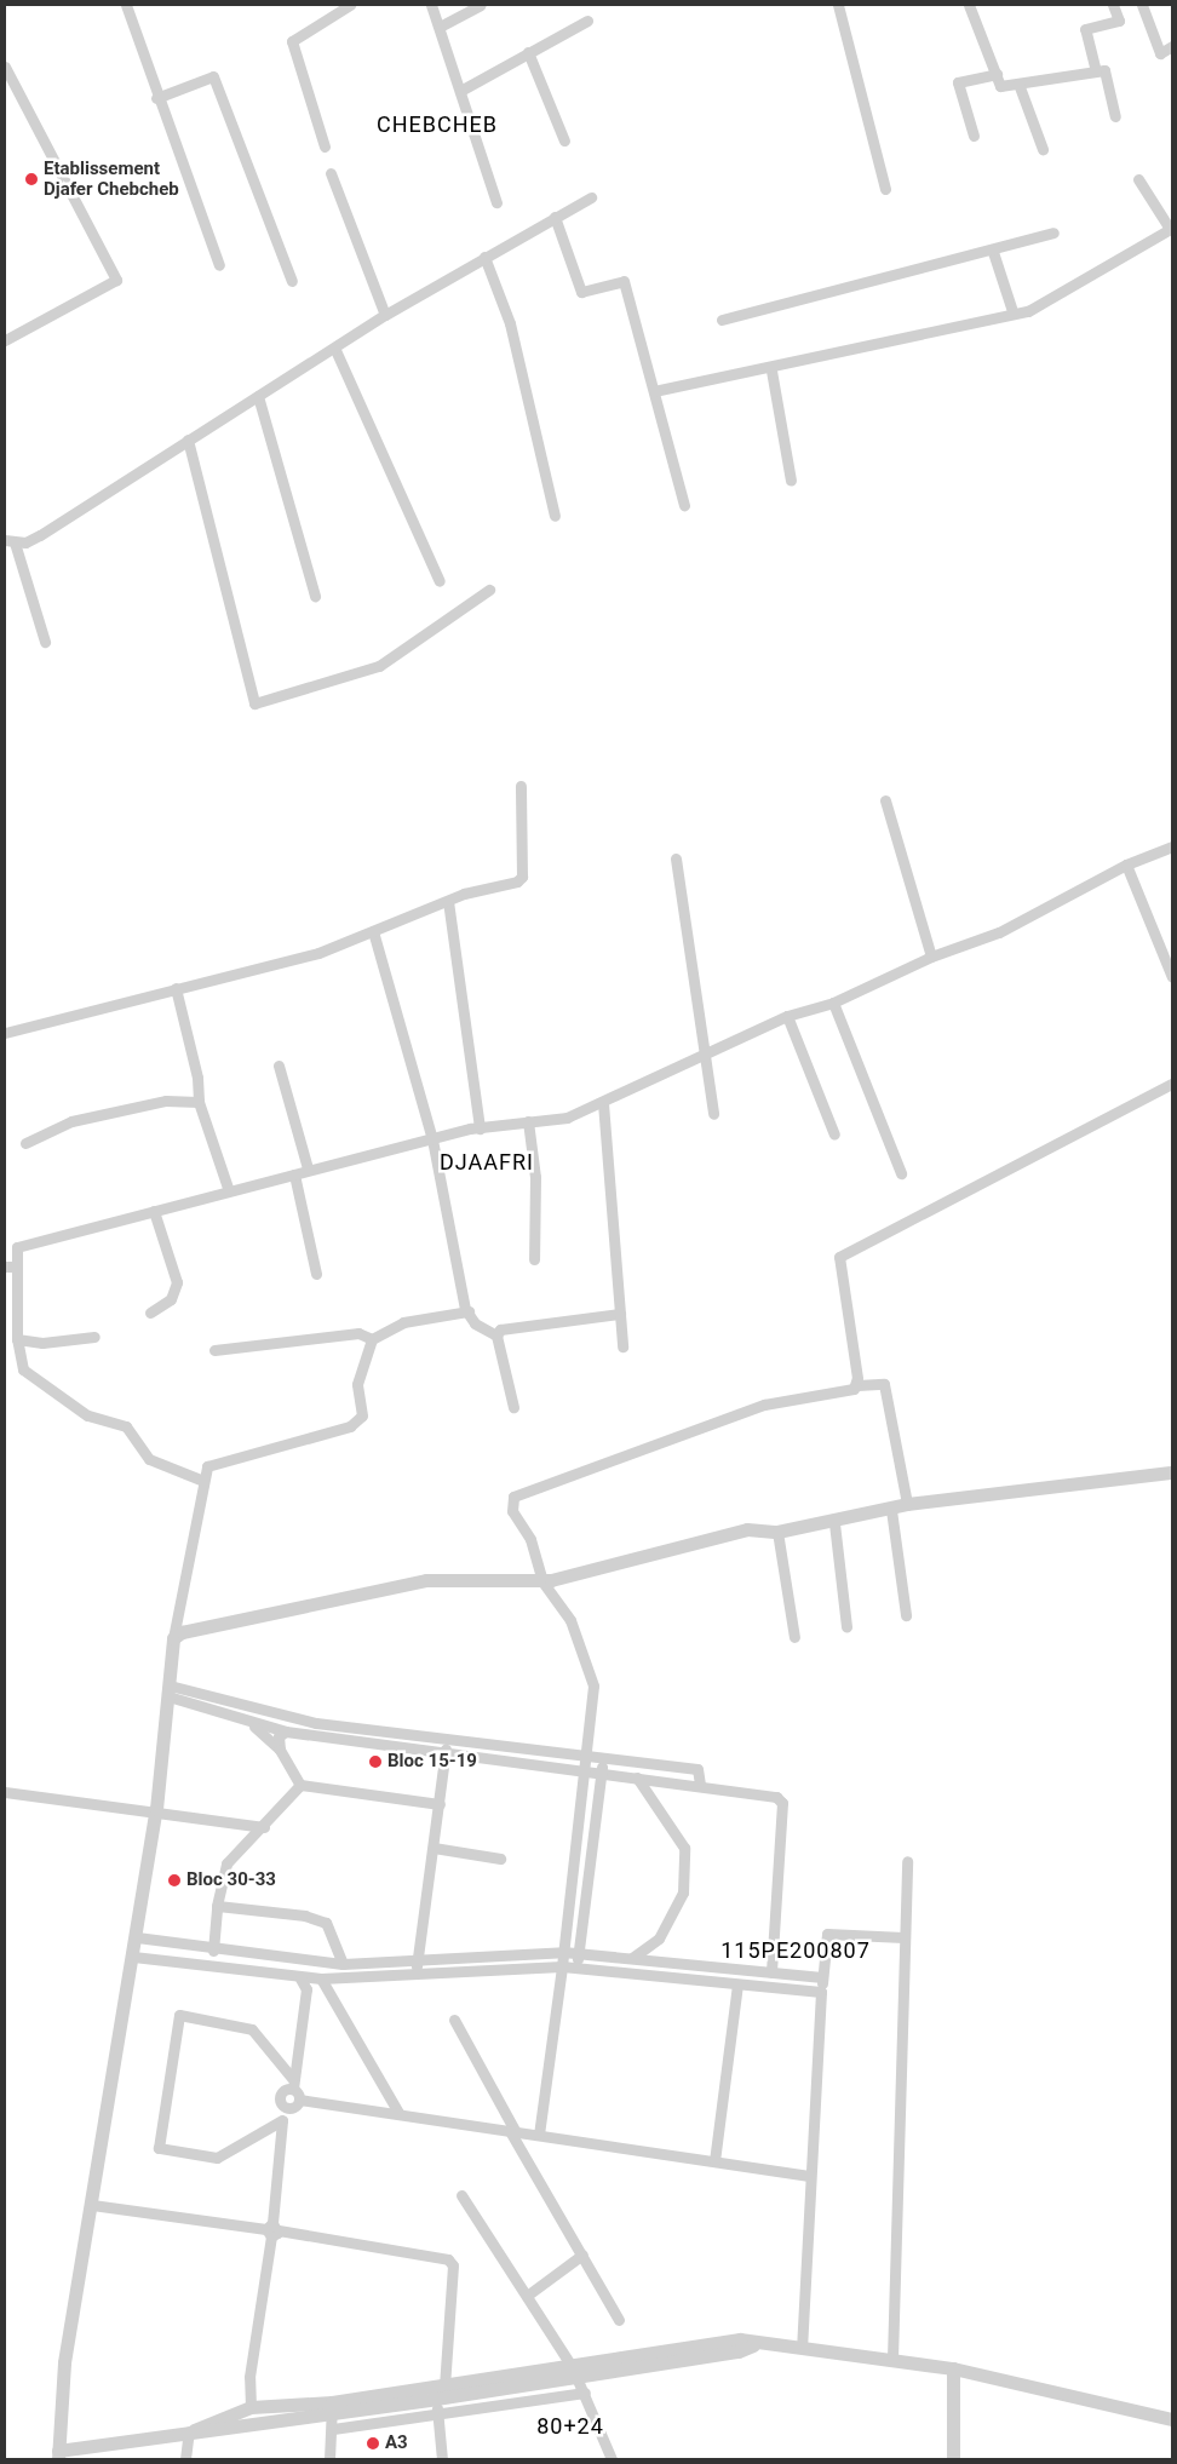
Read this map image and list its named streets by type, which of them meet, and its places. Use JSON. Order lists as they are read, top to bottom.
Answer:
{
  "districts": [
    "CHEBCHEB",
    "DJAAFRI",
    "115PE200807",
    "80+24"
  ],
  "places": [
    "Etablissement Djafer Chebcheb",
    "Bloc 15-19",
    "Bloc 30-33",
    "A3"
  ]
}
